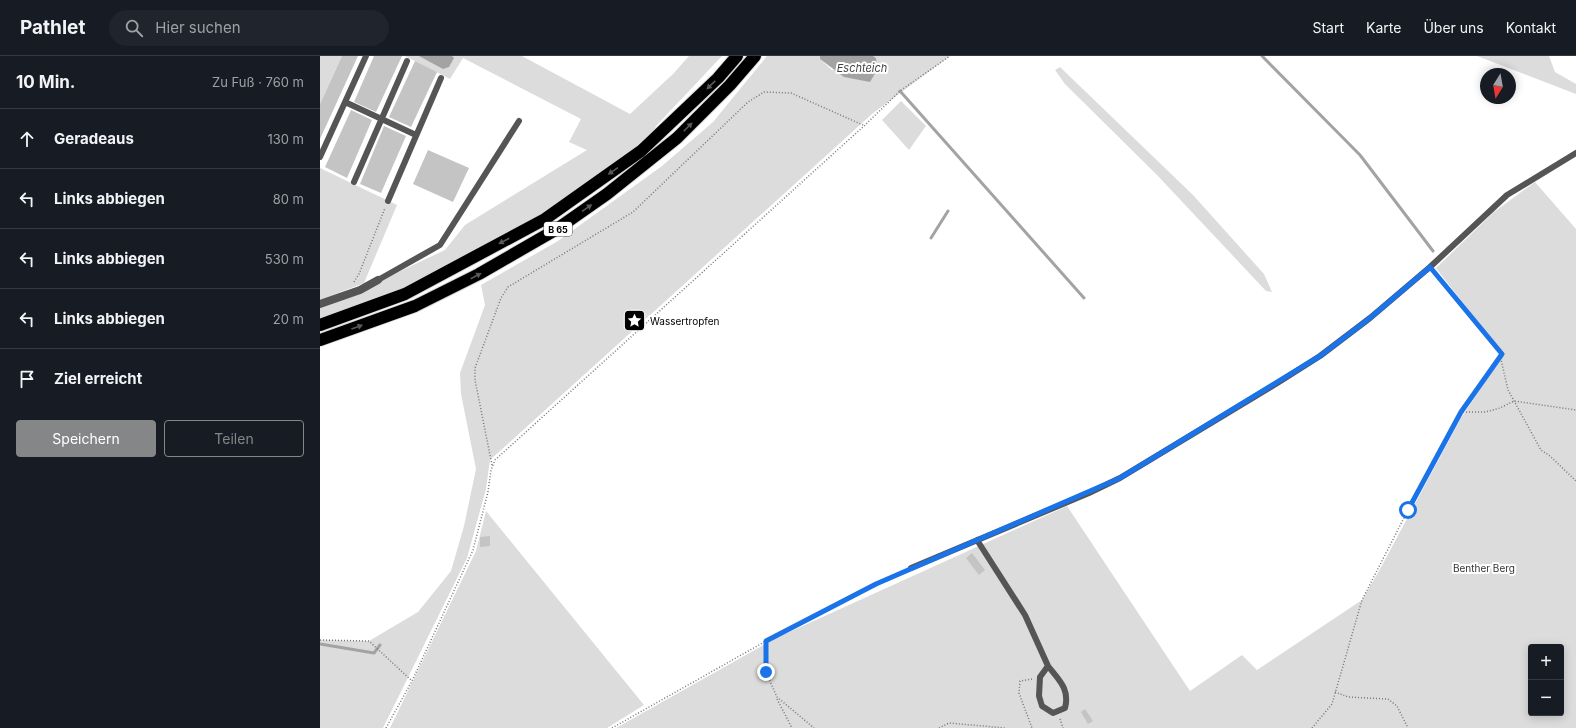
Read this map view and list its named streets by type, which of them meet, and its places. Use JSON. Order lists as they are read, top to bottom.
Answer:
{
  "streets": {
    "highway": ["B 65"]
  },
  "water": ["Eschteich"],
  "parks": ["Benther Berg"],
  "places": {
    "place": ["Wassertropfen"]
  },
  "north": "bottom",
  "page": {
    "header": "Pathlet",
    "search": "Hier suchen",
    "nav": [
      "Start",
      "Karte",
      "Über uns",
      "Kontakt"
    ],
    "heading": ["10 Min.", "Zu Fuß · 760 m"],
    "list": [
      ["Geradeaus", "130 m"],
      ["Links abbiegen", "80 m"],
      ["Links abbiegen", "530 m"],
      ["Links abbiegen", "20 m"],
      "Ziel erreicht"
    ],
    "buttons": ["Speichern", "Teilen"],
    "map_buttons": ["+", "−"]
  }
}
